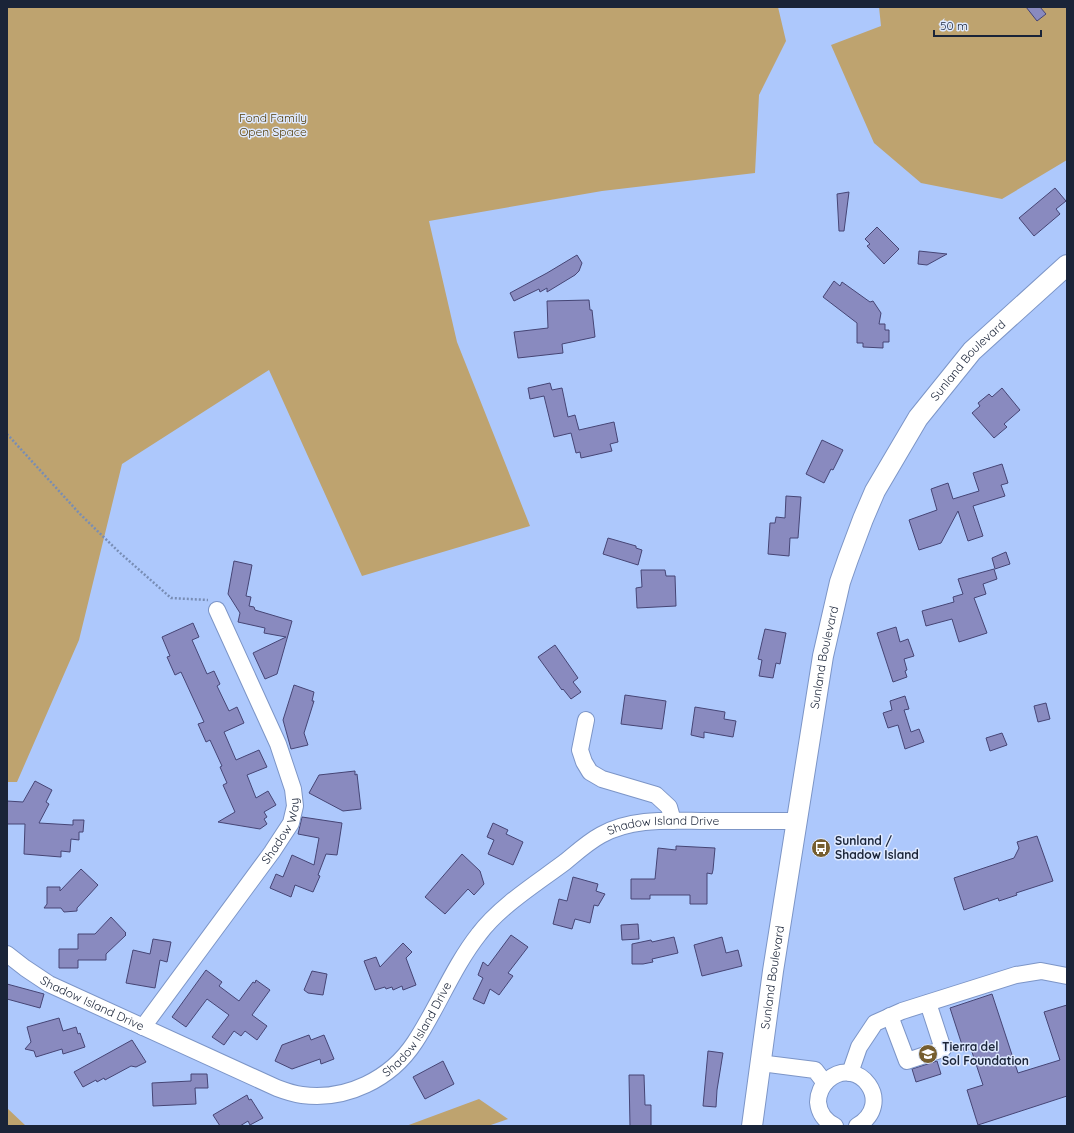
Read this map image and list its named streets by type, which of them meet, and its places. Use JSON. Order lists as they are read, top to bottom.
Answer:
{
  "streets": {
    "main road": ["Sunland Boulevard"],
    "street": ["Shadow Island Drive", "Shadow Way"]
  },
  "crossings": [
    ["Sunland Boulevard", "Shadow Island Drive"],
    ["Shadow Island Drive", "Shadow Way"]
  ],
  "parks": ["Fond Family Open Space"],
  "places": {
    "bus stop": ["Sunland / Shadow Island"],
    "school or university": ["Tierra del Sol Foundation"]
  },
  "scale_bar": "50 m"
}
